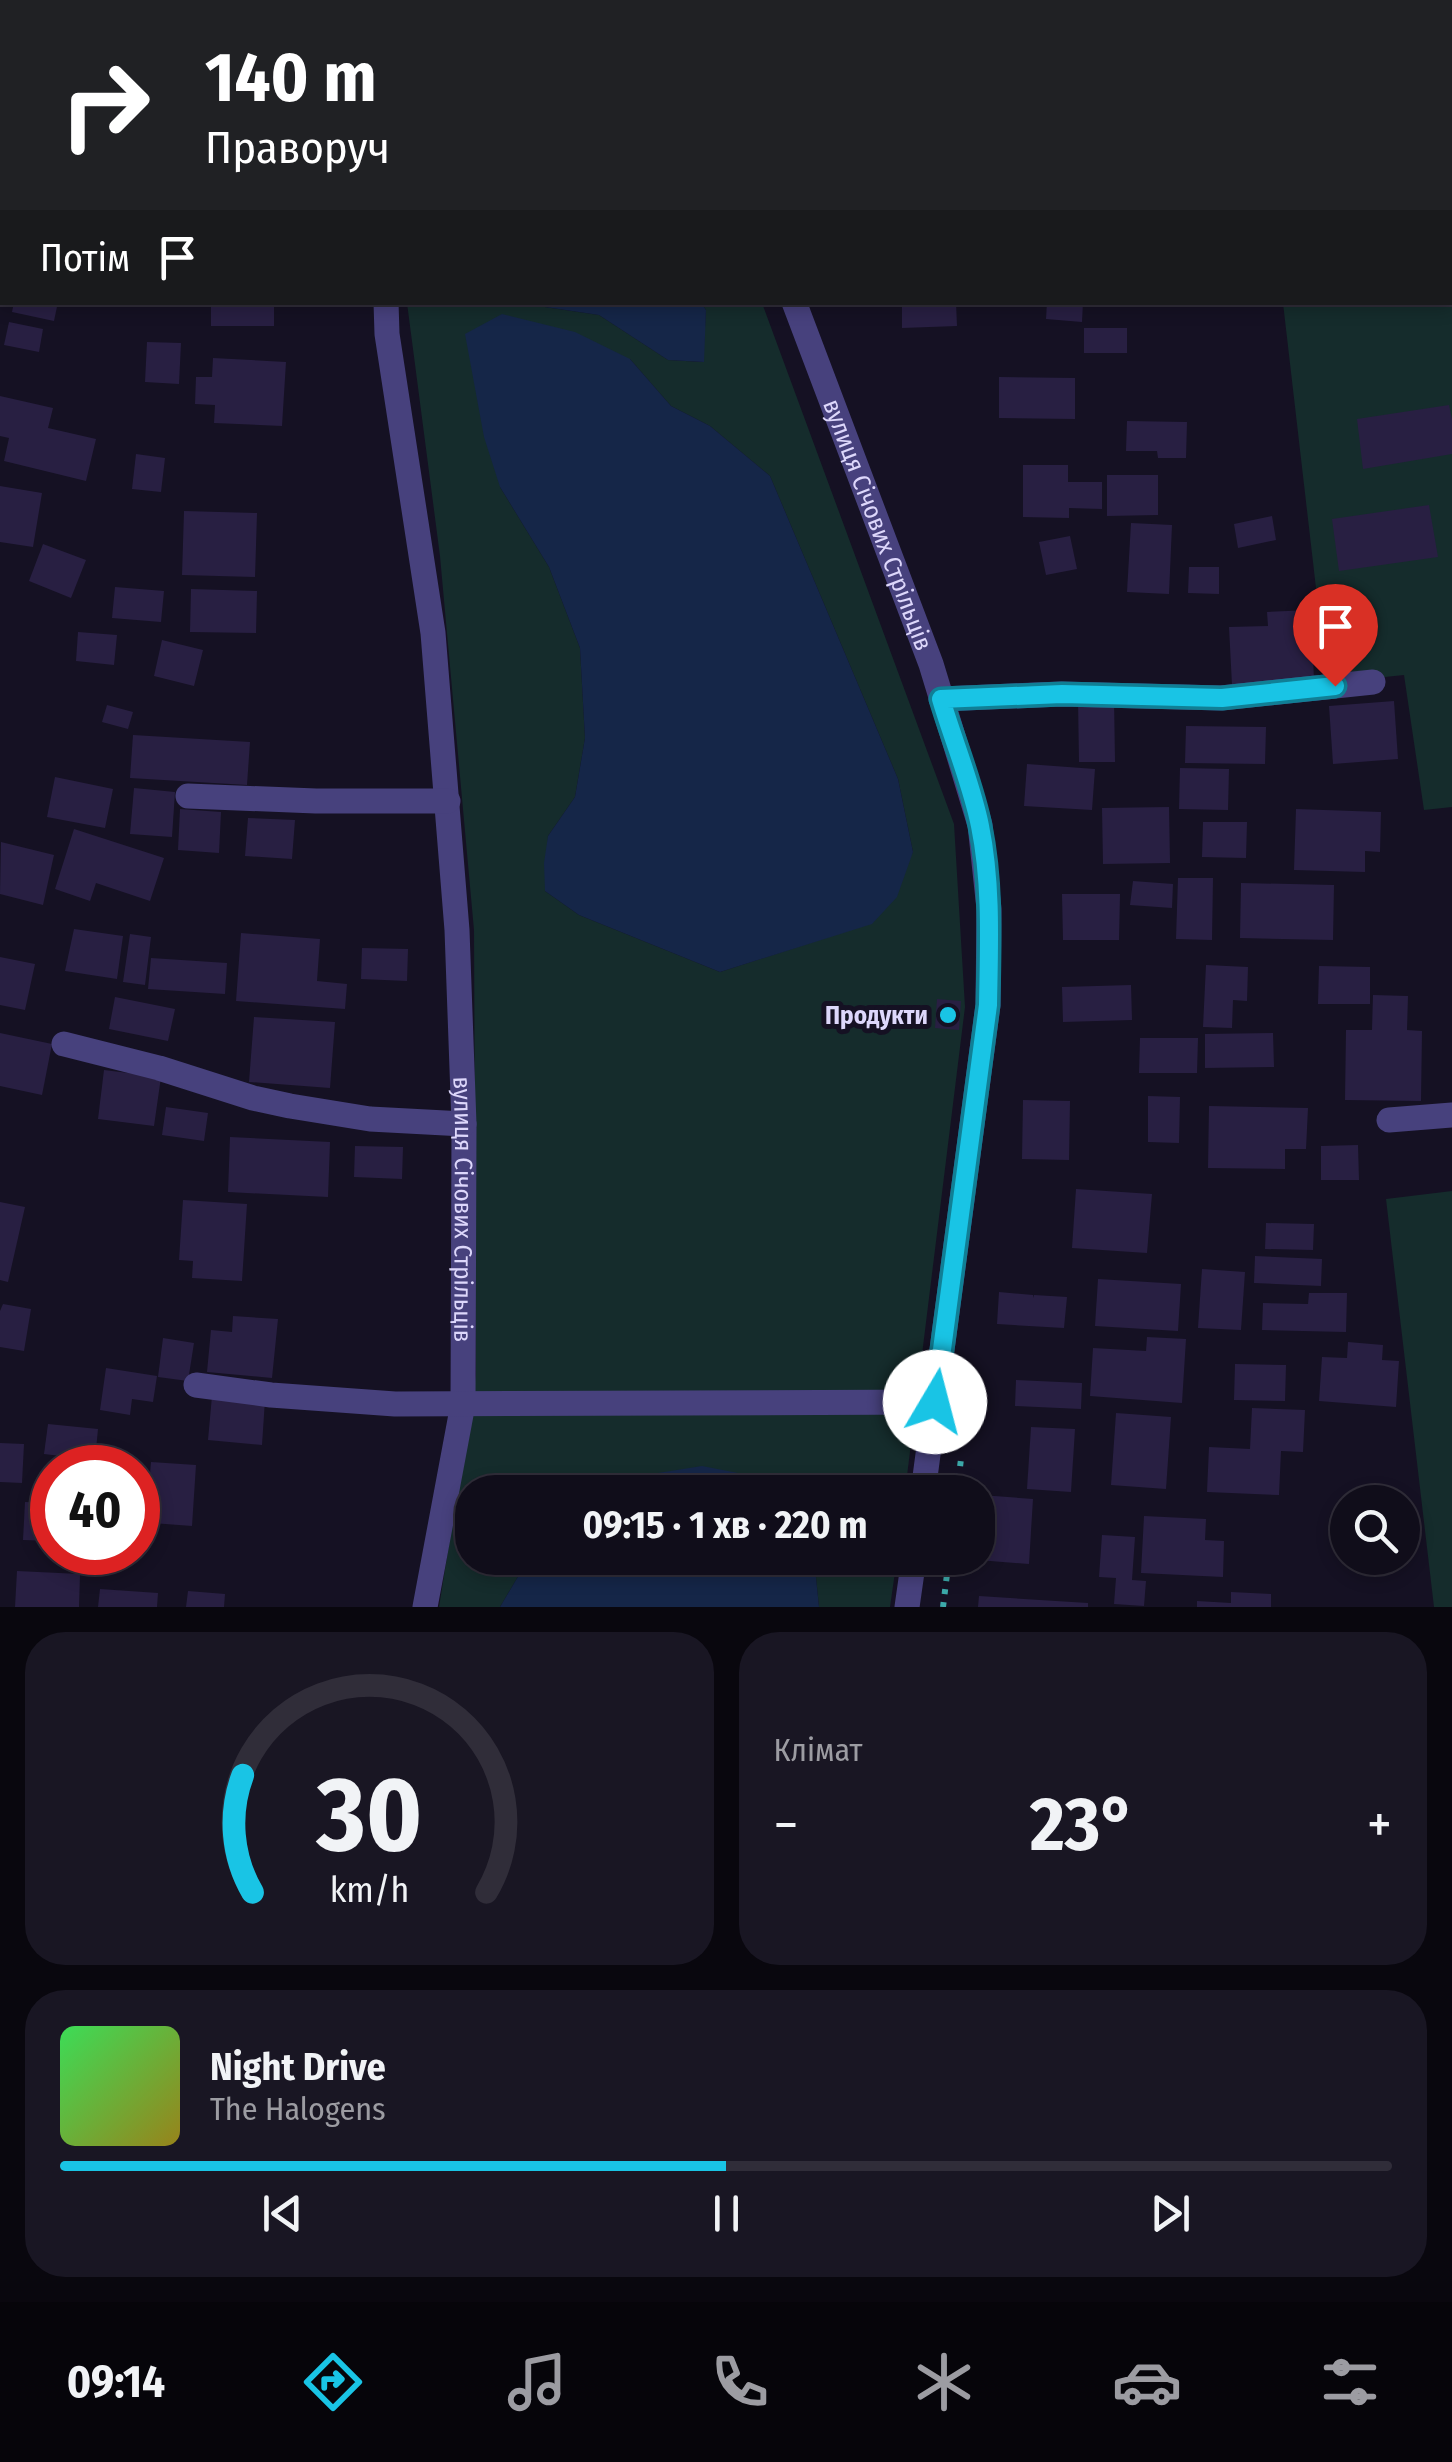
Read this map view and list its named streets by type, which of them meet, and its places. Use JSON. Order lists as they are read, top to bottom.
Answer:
{
  "streets": {
    "street": ["вулиця Січових Стрільців"]
  },
  "places": ["Продукти"],
  "page": {
    "turn": ["140 m", "Праворуч"],
    "then": "Потім",
    "limit": "40",
    "trip": "09:15 · 1 хв · 220 m",
    "tile": "Клімат",
    "heat": ["−", "23°", "+"],
    "song": ["Night Drive", "The Halogens"],
    "tabs": "09:14",
    "gauge": ["30", "km/h"]
  }
}
